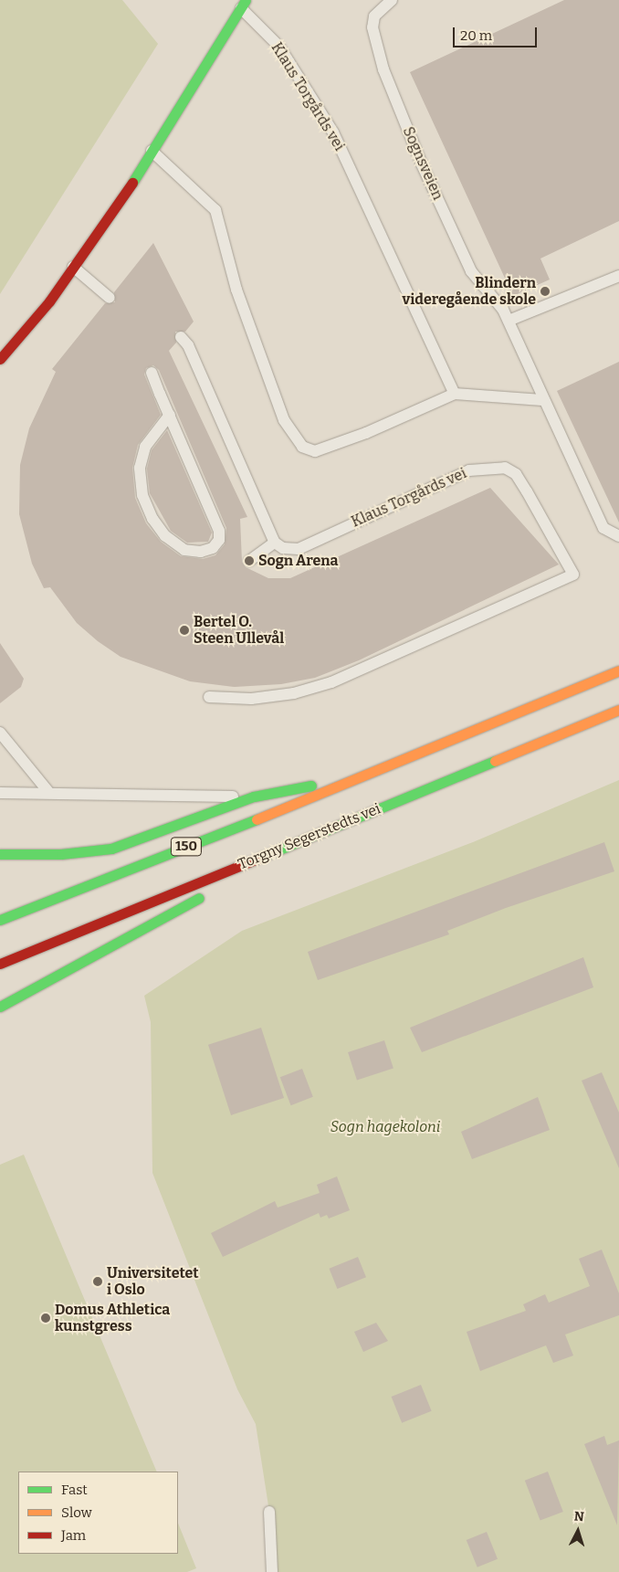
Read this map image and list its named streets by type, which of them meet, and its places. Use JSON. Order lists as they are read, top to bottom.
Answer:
{
  "streets": {
    "main road": ["Klaus Torgårds vei", "Torgny Segerstedts vei", "150"],
    "lane": ["Sognsveien"]
  },
  "parks": ["Sogn hagekoloni"],
  "places": [
    "Blindern videregående skole",
    "Sogn Arena",
    "Bertel O. Steen Ullevål",
    "Universitetet i Oslo",
    "Domus Athletica kunstgress"
  ],
  "legend": ["Fast", "Slow", "Jam"],
  "scale_bar": "20 m",
  "north": "top"
}
